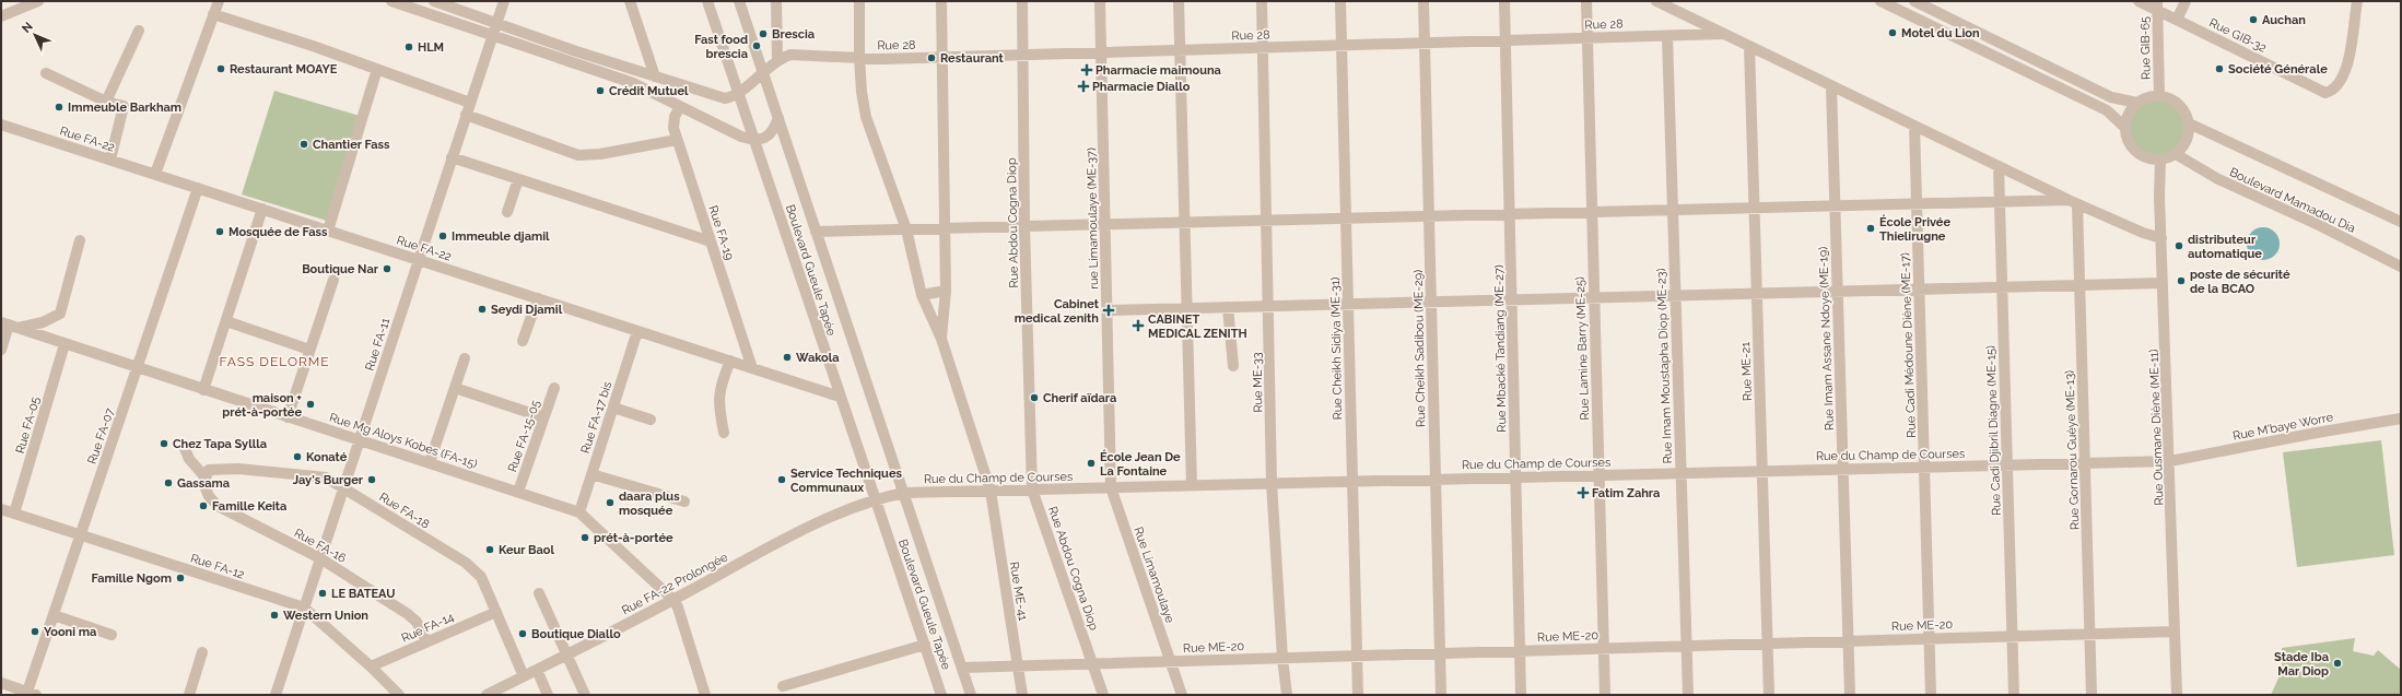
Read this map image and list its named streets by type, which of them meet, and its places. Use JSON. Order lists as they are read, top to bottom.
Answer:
{
  "streets": {
    "street": [
      "Rue 28",
      "Rue GIB-32",
      "Rue GIB-65",
      "Rue FA-22",
      "Boulevard Mamadou Dia",
      "rue Limamoulaye (ME-37)",
      "Rue Abdou Cogna Diop",
      "Rue FA-19",
      "Boulevard Gueule Tapée",
      "Rue Imam Assane Ndoye (ME-19)",
      "Rue FA-11",
      "Rue Cadi Médoune Diène (ME-17)",
      "Rue Cheikh Sidiya (ME-31)",
      "Rue Cheikh Sadibou (ME-29)",
      "Rue Mbacké Tandiang (ME-27)",
      "Rue Lamine Barry (ME-25)",
      "Rue Imam Moustapha Diop (ME-23)",
      "Rue ME-21",
      "Rue ME-33",
      "Rue FA-17 bis",
      "Rue FA-05",
      "Rue M'baye Worre",
      "Rue Ousmane Diène (ME-11)",
      "Rue Cadi Djibril Diagne (ME-15)",
      "Rue FA-07",
      "Rue FA-15-05",
      "Rue Mg Aloys Kobes (FA-15)",
      "Rue Gornarou Guèye (ME-13)",
      "Rue du Champ de Courses",
      "Rue FA-18",
      "Rue FA-16",
      "Rue FA-12",
      "Rue Limamoulaye",
      "Rue FA-22 Prolongée",
      "Rue ME-41",
      "Rue ME-20",
      "Rue FA-14"
    ]
  },
  "crossings": [
    ["Rue 28", "rue Limamoulaye (ME-37)"],
    ["Rue 28", "Rue Abdou Cogna Diop"],
    ["Rue 28", "Rue Cheikh Sidiya (ME-31)"],
    ["Rue 28", "Rue Cheikh Sadibou (ME-29)"],
    ["Rue 28", "Rue Mbacké Tandiang (ME-27)"],
    ["Rue 28", "Rue Lamine Barry (ME-25)"],
    ["Rue 28", "Rue Imam Moustapha Diop (ME-23)"],
    ["Rue 28", "Rue ME-33"],
    ["Rue 28", "Rue ME-41"],
    ["Rue GIB-32", "Rue GIB-65"],
    ["Rue GIB-65", "Boulevard Mamadou Dia"],
    ["Rue GIB-65", "Rue Ousmane Diène (ME-11)"],
    ["Rue FA-22", "Rue FA-19"],
    ["Rue FA-22", "Boulevard Gueule Tapée"],
    ["Rue FA-22", "Rue FA-11"],
    ["Rue FA-22", "Rue FA-17 bis"],
    ["Rue FA-22", "Rue FA-07"],
    ["Boulevard Mamadou Dia", "Rue Ousmane Diène (ME-11)"],
    ["rue Limamoulaye (ME-37)", "Rue du Champ de Courses"],
    ["rue Limamoulaye (ME-37)", "Rue Limamoulaye"],
    ["Rue Abdou Cogna Diop", "Rue du Champ de Courses"],
    ["Rue Abdou Cogna Diop", "Rue ME-20"],
    ["Boulevard Gueule Tapée", "Rue du Champ de Courses"],
    ["Boulevard Gueule Tapée", "Rue FA-22 Prolongée"],
    ["Boulevard Gueule Tapée", "Rue ME-20"],
    ["Rue Imam Assane Ndoye (ME-19)", "Rue du Champ de Courses"],
    ["Rue Imam Assane Ndoye (ME-19)", "Rue ME-20"],
    ["Rue FA-11", "Rue Mg Aloys Kobes (FA-15)"],
    ["Rue FA-11", "Rue FA-18"],
    ["Rue FA-11", "Rue FA-16"],
    ["Rue FA-11", "Rue FA-12"],
    ["Rue Cadi Médoune Diène (ME-17)", "Rue du Champ de Courses"],
    ["Rue Cadi Médoune Diène (ME-17)", "Rue ME-20"],
    ["Rue Cheikh Sidiya (ME-31)", "Rue du Champ de Courses"],
    ["Rue Cheikh Sidiya (ME-31)", "Rue ME-20"],
    ["Rue Cheikh Sadibou (ME-29)", "Rue du Champ de Courses"],
    ["Rue Cheikh Sadibou (ME-29)", "Rue ME-20"],
    ["Rue Mbacké Tandiang (ME-27)", "Rue du Champ de Courses"],
    ["Rue Mbacké Tandiang (ME-27)", "Rue ME-20"],
    ["Rue Lamine Barry (ME-25)", "Rue du Champ de Courses"],
    ["Rue Lamine Barry (ME-25)", "Rue ME-20"],
    ["Rue Imam Moustapha Diop (ME-23)", "Rue du Champ de Courses"],
    ["Rue Imam Moustapha Diop (ME-23)", "Rue ME-20"],
    ["Rue ME-21", "Rue du Champ de Courses"],
    ["Rue ME-21", "Rue ME-20"],
    ["Rue ME-33", "Rue du Champ de Courses"],
    ["Rue ME-33", "Rue ME-20"],
    ["Rue FA-17 bis", "Rue Mg Aloys Kobes (FA-15)"],
    ["Rue FA-05", "Rue Mg Aloys Kobes (FA-15)"],
    ["Rue FA-05", "Rue FA-12"],
    ["Rue M'baye Worre", "Rue Ousmane Diène (ME-11)"],
    ["Rue M'baye Worre", "Rue du Champ de Courses"],
    ["Rue Ousmane Diène (ME-11)", "Rue du Champ de Courses"],
    ["Rue Ousmane Diène (ME-11)", "Rue ME-20"],
    ["Rue Cadi Djibril Diagne (ME-15)", "Rue du Champ de Courses"],
    ["Rue Cadi Djibril Diagne (ME-15)", "Rue ME-20"],
    ["Rue FA-07", "Rue Mg Aloys Kobes (FA-15)"],
    ["Rue FA-07", "Rue FA-12"],
    ["Rue FA-15-05", "Rue Mg Aloys Kobes (FA-15)"],
    ["Rue Mg Aloys Kobes (FA-15)", "Rue FA-22 Prolongée"],
    ["Rue Gornarou Guèye (ME-13)", "Rue du Champ de Courses"],
    ["Rue Gornarou Guèye (ME-13)", "Rue ME-20"],
    ["Rue du Champ de Courses", "Rue Limamoulaye"],
    ["Rue du Champ de Courses", "Rue ME-41"],
    ["Rue FA-18", "Rue FA-16"],
    ["Rue FA-18", "Rue FA-22 Prolongée"],
    ["Rue FA-18", "Rue FA-14"],
    ["Rue FA-16", "Rue FA-14"],
    ["Rue FA-12", "Rue FA-14"],
    ["Rue Limamoulaye", "Rue ME-20"],
    ["Rue ME-41", "Rue ME-20"]
  ],
  "districts": ["FASS DELORME"],
  "places": {
    "other": [
      "Auchan",
      "Motel du Lion",
      "Brescia",
      "Fast food brescia",
      "HLM",
      "Restaurant",
      "Restaurant MOAYE",
      "Société Générale",
      "Crédit Mutuel",
      "Immeuble Barkham",
      "Chantier Fass",
      "École Privée Thielirugne",
      "Mosquée de Fass",
      "Immeuble djamil",
      "distributeur automatique",
      "Boutique Nar",
      "poste de sécurité de la BCAO",
      "Seydi Djamil",
      "Wakola",
      "Cherif aïdara",
      "maison + prét-à-portée",
      "Chez Tapa Syllla",
      "Konaté",
      "École Jean De La Fontaine",
      "Jay's Burger",
      "Service Techniques Communaux",
      "Gassama",
      "daara plus mosquée",
      "Famille Keita",
      "prét-à-portée",
      "Keur Baol",
      "Famille Ngom",
      "LE BATEAU",
      "Western Union",
      "Yooni ma",
      "Boutique Diallo",
      "Stade Iba Mar Diop"
    ],
    "health": [
      "Pharmacie maimouna",
      "Pharmacie Diallo",
      "Cabinet medical zenith",
      "CABINET MEDICAL ZENITH",
      "Fatim Zahra"
    ]
  },
  "north": "top left"
}
